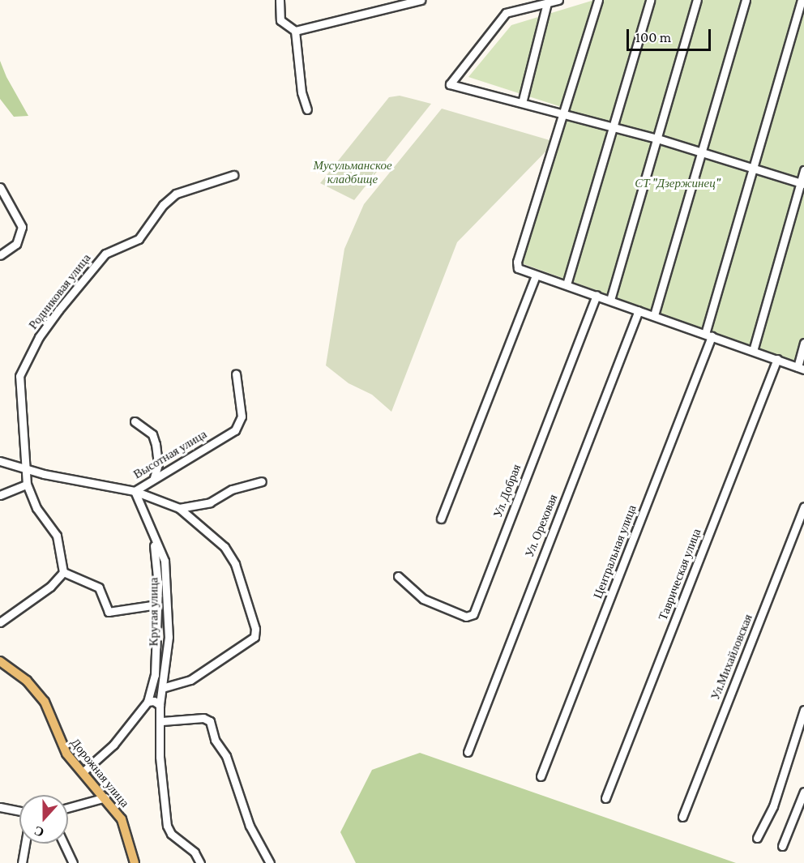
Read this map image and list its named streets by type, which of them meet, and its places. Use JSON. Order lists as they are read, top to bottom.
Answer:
{
  "streets": {
    "main road": ["Дорожная улица"],
    "street": [
      "Родниковая улица",
      "Высотная улица",
      "Ул. Добрая",
      "Ул. Ореховая",
      "Центральная улица",
      "Таврическая улица",
      "Крутая улица",
      "Ул.Михайловская"
    ]
  },
  "crossings": [
    ["Высотная улица", "Крутая улица"]
  ],
  "parks": ["Мусульманское кладбище", "СТ \"Дзержинец\""],
  "scale_bar": "100 m",
  "north": "bottom"
}
